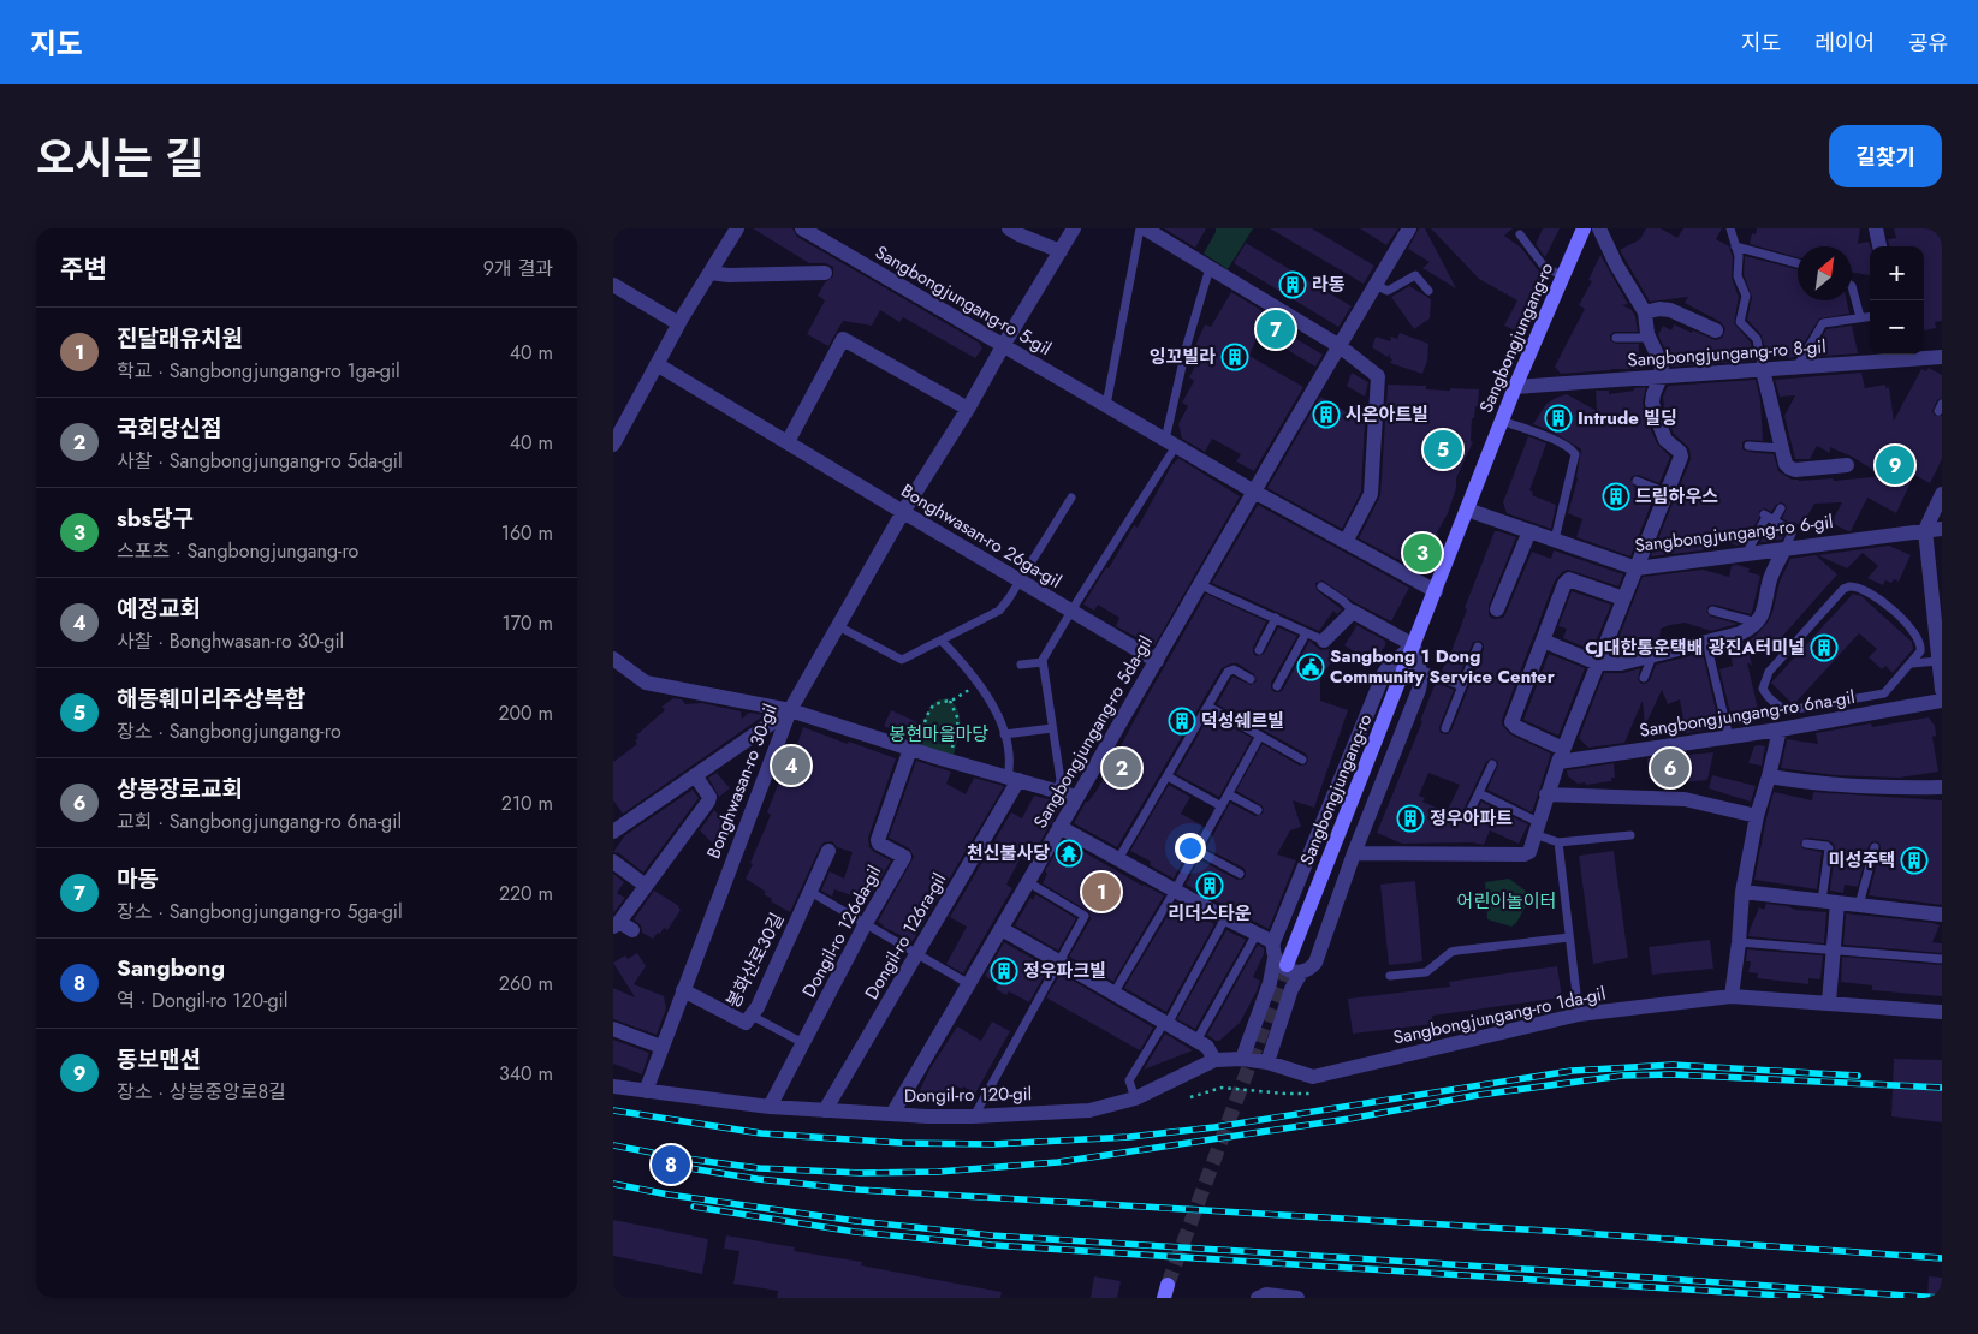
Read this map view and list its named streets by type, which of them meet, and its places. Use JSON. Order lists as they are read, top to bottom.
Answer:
{
  "streets": {
    "main road": ["Sangbongjungang-ro"],
    "street": [
      "Sangbongjungang-ro 5-gil",
      "Sangbongjungang-ro 8-gil",
      "Sangbongjungang-ro 6-gil",
      "Bonghwasan-ro 26ga-gil",
      "Sangbongjungang-ro 6na-gil",
      "Sangbongjungang-ro 5da-gil",
      "Bonghwasan-ro 30-gil",
      "Dongil-ro 126da-gil",
      "Dongil-ro 126ra-gil",
      "봉화산로30길",
      "Sangbongjungang-ro 1da-gil",
      "Dongil-ro 120-gil"
    ]
  },
  "crossings": [
    ["Sangbongjungang-ro 5-gil", "Sangbongjungang-ro"],
    ["Sangbongjungang-ro 5-gil", "Sangbongjungang-ro 5da-gil"],
    ["Sangbongjungang-ro 5-gil", "Bonghwasan-ro 30-gil"],
    ["Sangbongjungang-ro", "Sangbongjungang-ro 8-gil"],
    ["Sangbongjungang-ro", "Sangbongjungang-ro 6-gil"],
    ["Bonghwasan-ro 26ga-gil", "Sangbongjungang-ro 5da-gil"],
    ["Bonghwasan-ro 26ga-gil", "Bonghwasan-ro 30-gil"],
    ["Sangbongjungang-ro 5da-gil", "Dongil-ro 120-gil"],
    ["Bonghwasan-ro 30-gil", "봉화산로30길"],
    ["Bonghwasan-ro 30-gil", "Dongil-ro 120-gil"],
    ["Dongil-ro 126da-gil", "Dongil-ro 120-gil"],
    ["Dongil-ro 126ra-gil", "Dongil-ro 120-gil"],
    ["Sangbongjungang-ro 1da-gil", "Dongil-ro 120-gil"]
  ],
  "parks": ["봉현마을마당", "어린이놀이터"],
  "places": {
    "building": [
      "라동",
      "잉꼬빌라",
      "시온아트빌",
      "Intrude 빌딩",
      "드림하우스",
      "CJ대한통운택배 광진A터미널",
      "덕성쉐르빌",
      "정우아파트",
      "미성주택",
      "리더스타운",
      "정우파크빌"
    ],
    "public building": ["Sangbong 1 Dong Community Service Center"],
    "temple": ["천신불사당"]
  },
  "north": "top right",
  "page": {
    "header": "지도",
    "nav": ["지도", "레이어", "공유"],
    "title": "오시는 길",
    "buttons": "길찾기",
    "heading": ["주변", "9개 결과"],
    "map_buttons": ["+", "−"],
    "list": [
      {
        "mark": "1",
        "name": "진달래유치원",
        "note": "학교 · Sangbongjungang-ro 1ga-gil",
        "value": "40 m"
      },
      {
        "mark": "2",
        "name": "국회당신점",
        "note": "사찰 · Sangbongjungang-ro 5da-gil",
        "value": "40 m"
      },
      {
        "mark": "3",
        "name": "sbs당구",
        "note": "스포츠 · Sangbongjungang-ro",
        "value": "160 m"
      },
      {
        "mark": "4",
        "name": "예정교회",
        "note": "사찰 · Bonghwasan-ro 30-gil",
        "value": "170 m"
      },
      {
        "mark": "5",
        "name": "해동훼미리주상복합",
        "note": "장소 · Sangbongjungang-ro",
        "value": "200 m"
      },
      {
        "mark": "6",
        "name": "상봉장로교회",
        "note": "교회 · Sangbongjungang-ro 6na-gil",
        "value": "210 m"
      },
      {
        "mark": "7",
        "name": "마동",
        "note": "장소 · Sangbongjungang-ro 5ga-gil",
        "value": "220 m"
      },
      {
        "mark": "8",
        "name": "Sangbong",
        "note": "역 · Dongil-ro 120-gil",
        "value": "260 m"
      },
      {
        "mark": "9",
        "name": "동보맨션",
        "note": "장소 · 상봉중앙로8길",
        "value": "340 m"
      }
    ],
    "pins": [
      "7",
      "5",
      "9",
      "3",
      "4",
      "2",
      "6",
      "1",
      "8"
    ]
  }
}
